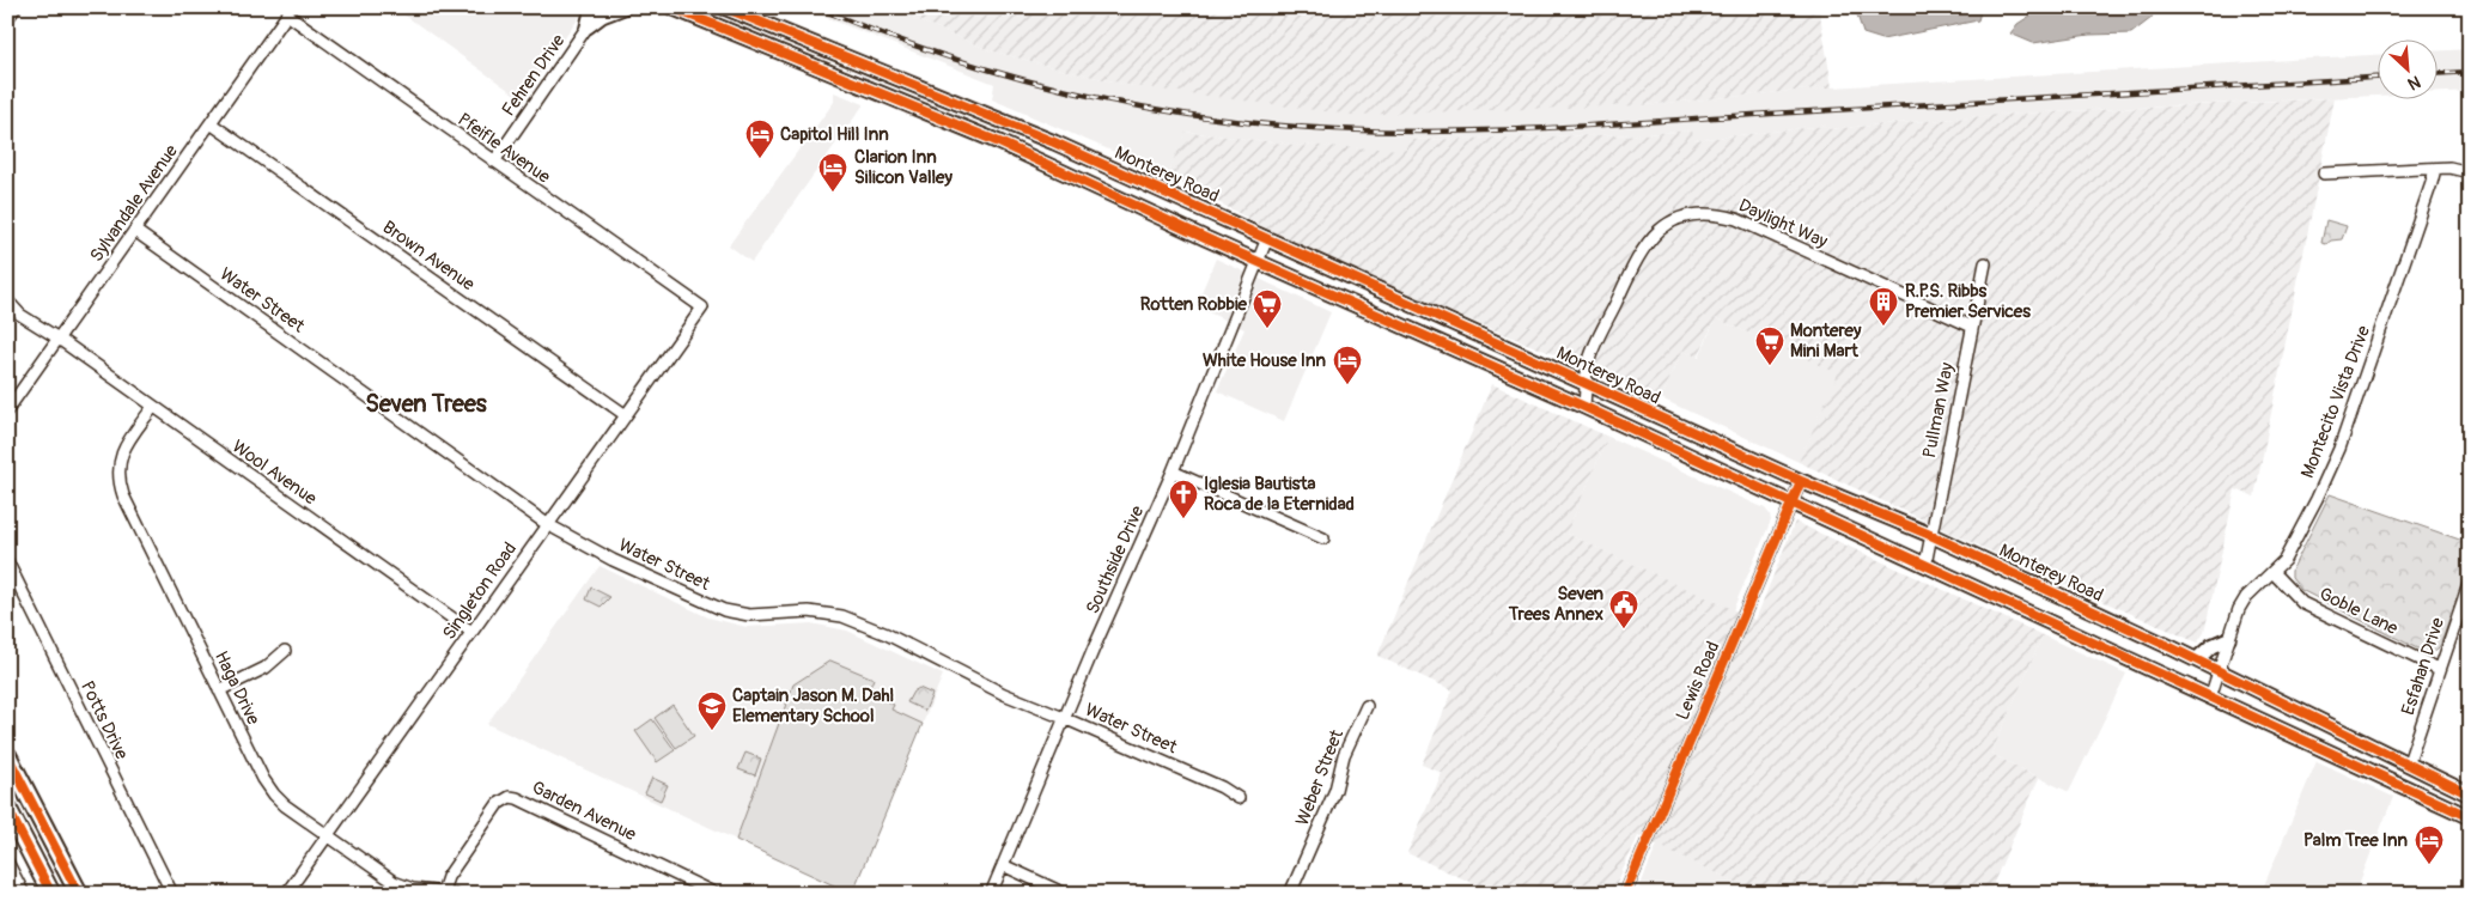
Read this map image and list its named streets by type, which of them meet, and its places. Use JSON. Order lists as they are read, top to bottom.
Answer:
{
  "streets": {
    "main road": ["Monterey Road"],
    "street": [
      "Fehren Drive",
      "Pfeifle Avenue",
      "Sylvandale Avenue",
      "Daylight Way",
      "Brown Avenue",
      "Water Street",
      "Montecito Vista Drive",
      "Pullman Way",
      "Wool Avenue",
      "Southside Drive",
      "Singleton Road",
      "Goble Lane",
      "Esfahan Drive",
      "Lewis Road",
      "Haga Drive",
      "Potts Drive",
      "Weber Street",
      "Garden Avenue"
    ]
  },
  "crossings": [
    ["Fehren Drive", "Pfeifle Avenue"],
    ["Pfeifle Avenue", "Sylvandale Avenue"],
    ["Pfeifle Avenue", "Singleton Road"],
    ["Monterey Road", "Daylight Way"],
    ["Monterey Road", "Montecito Vista Drive"],
    ["Monterey Road", "Pullman Way"],
    ["Monterey Road", "Southside Drive"],
    ["Monterey Road", "Esfahan Drive"],
    ["Monterey Road", "Lewis Road"],
    ["Sylvandale Avenue", "Brown Avenue"],
    ["Sylvandale Avenue", "Water Street"],
    ["Sylvandale Avenue", "Wool Avenue"],
    ["Daylight Way", "Pullman Way"],
    ["Brown Avenue", "Singleton Road"],
    ["Water Street", "Southside Drive"],
    ["Water Street", "Singleton Road"],
    ["Montecito Vista Drive", "Goble Lane"],
    ["Wool Avenue", "Singleton Road"],
    ["Wool Avenue", "Haga Drive"],
    ["Singleton Road", "Haga Drive"],
    ["Goble Lane", "Esfahan Drive"],
    ["Haga Drive", "Garden Avenue"]
  ],
  "districts": ["Seven Trees"],
  "places": {
    "hotel": [
      "Capitol Hill Inn",
      "Clarion Inn Silicon Valley",
      "White House Inn",
      "Palm Tree Inn"
    ],
    "building": ["R.P.S. Ribbs Premier Services"],
    "supermarket": ["Rotten Robbie", "Monterey Mini Mart"],
    "church": ["Iglesia Bautista Roca de la Eternidad"],
    "public building": ["Seven Trees Annex"],
    "school or university": ["Captain Jason M. Dahl Elementary School"]
  },
  "north": "bottom right"
}
